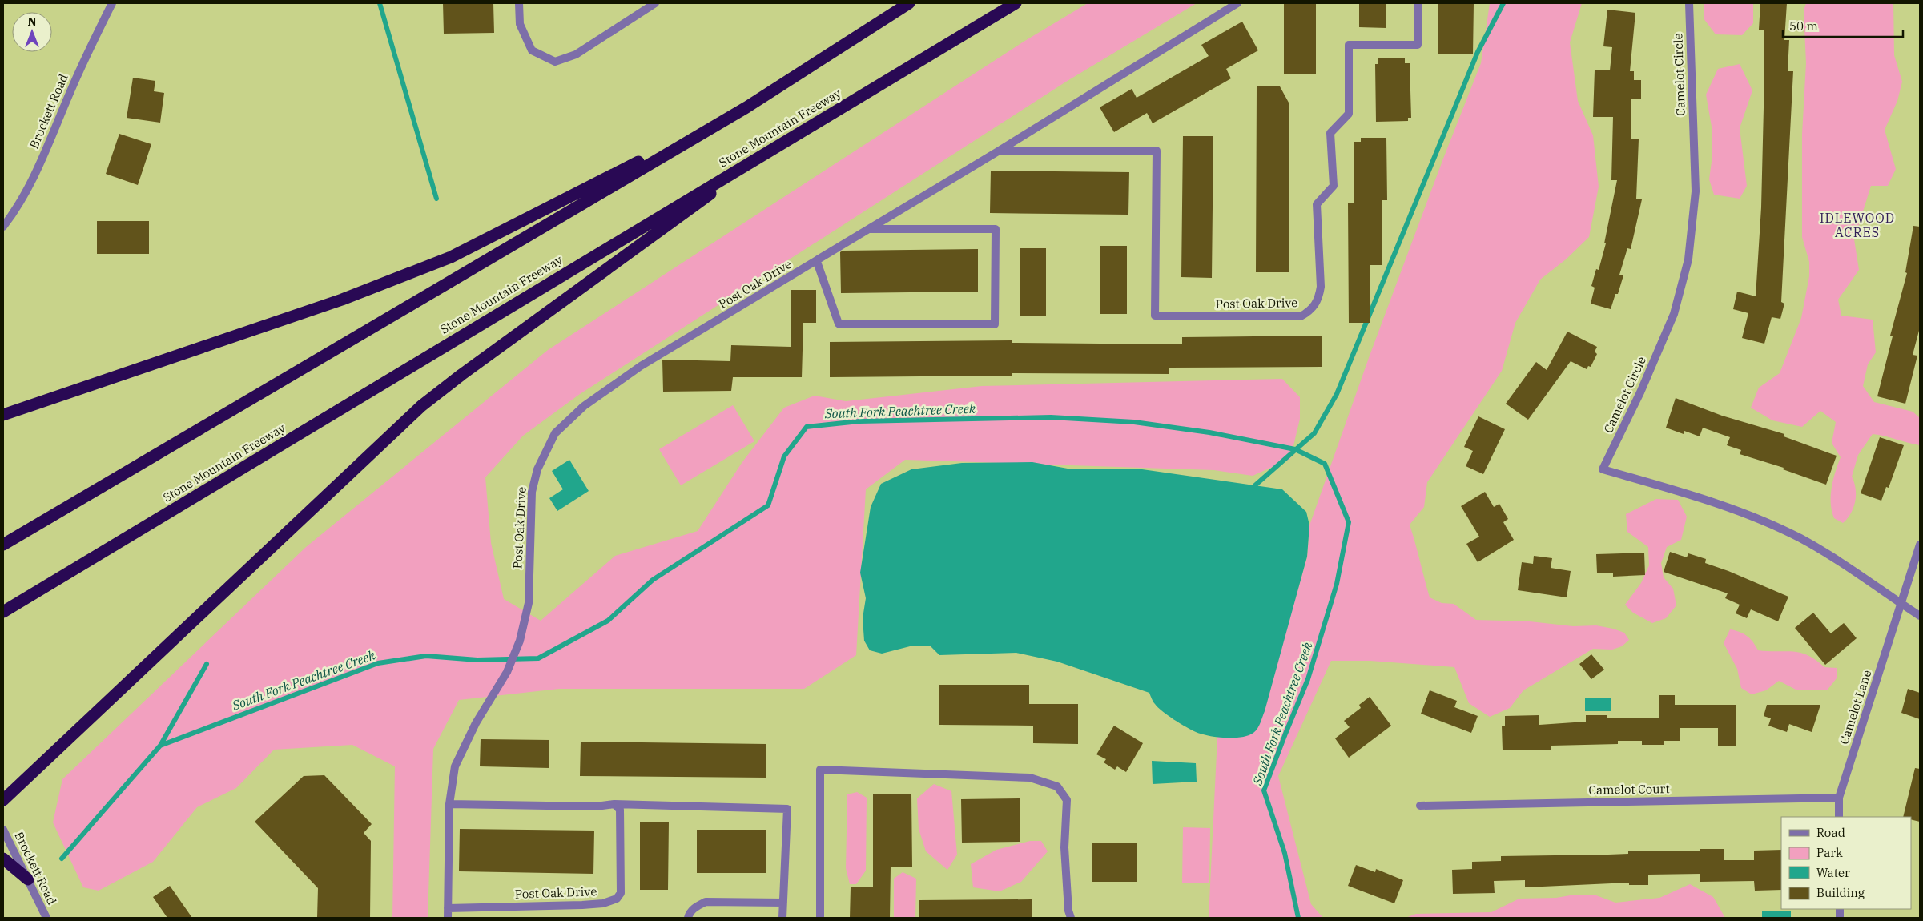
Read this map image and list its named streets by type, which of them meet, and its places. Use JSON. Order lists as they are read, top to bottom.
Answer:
{
  "streets": {
    "highway": ["Stone Mountain Freeway"],
    "street": [
      "Camelot Circle",
      "Brockett Road",
      "Post Oak Drive",
      "Camelot Lane",
      "Camelot Court"
    ]
  },
  "crossings": [
    ["Camelot Circle", "Camelot Lane"],
    ["Camelot Lane", "Camelot Court"]
  ],
  "districts": ["IDLEWOOD ACRES"],
  "water": ["South Fork Peachtree Creek"],
  "legend": [
    "Road",
    "Park",
    "Water",
    "Building"
  ],
  "scale_bar": "50 m",
  "north": "top"
}
